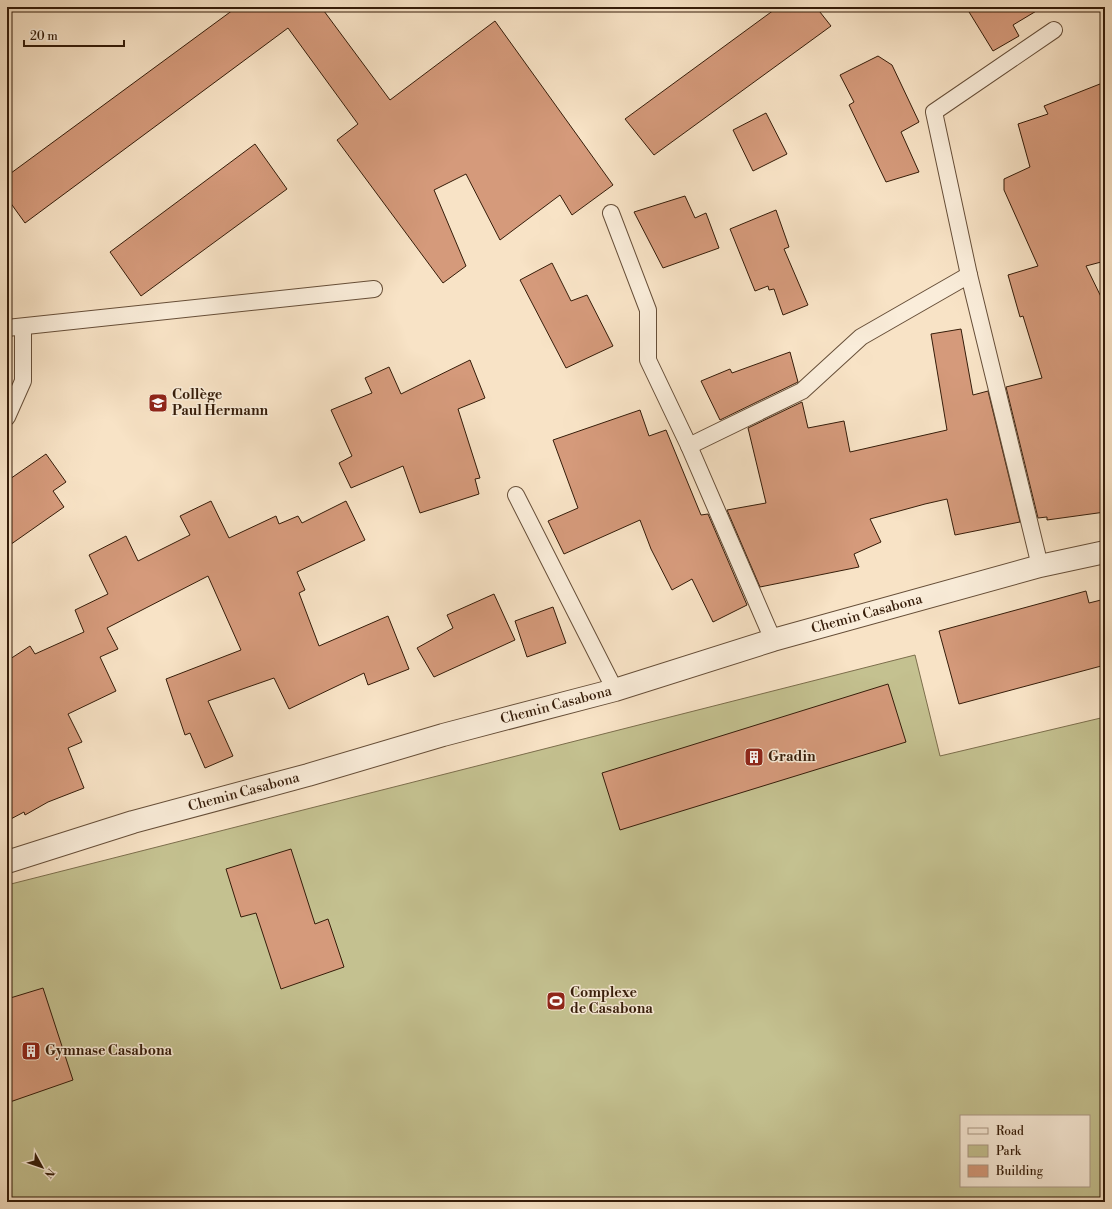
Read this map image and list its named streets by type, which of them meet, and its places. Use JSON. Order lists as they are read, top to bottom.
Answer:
{
  "streets": {
    "street": ["Chemin Casabona"]
  },
  "places": {
    "school or university": ["Collège Paul Hermann"],
    "building": ["Gradin", "Gymnase Casabona"],
    "sports": ["Complexe de Casabona"]
  },
  "legend": ["Road", "Park", "Building"],
  "scale_bar": "20 m",
  "north": "bottom right"
}
